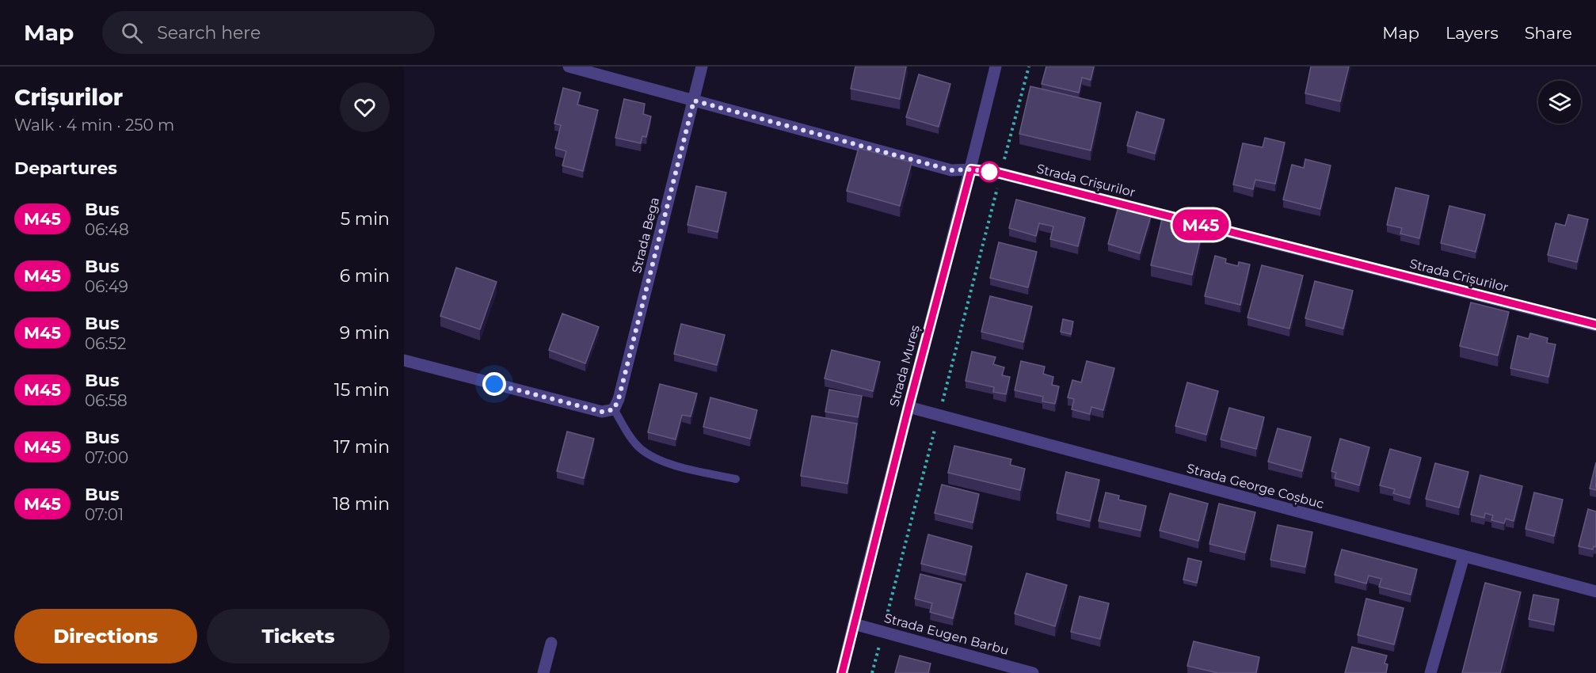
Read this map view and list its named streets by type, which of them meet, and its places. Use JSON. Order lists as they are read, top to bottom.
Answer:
{
  "streets": {
    "street": [
      "Strada Crișurilor",
      "Strada Bega",
      "Strada Mureș",
      "Strada George Coșbuc",
      "Strada Eugen Barbu"
    ]
  },
  "crossings": [
    ["Strada Crișurilor", "Strada Bega"],
    ["Strada Crișurilor", "Strada Mureș"],
    ["Strada Mureș", "Strada George Coșbuc"],
    ["Strada Mureș", "Strada Eugen Barbu"]
  ],
  "lines": ["bus line M45"],
  "page": {
    "header": "Map",
    "search": "Search here",
    "nav": ["Map", "Layers", "Share"],
    "heading": [
      ["Crișurilor", "Walk · 4 min · 250 m"],
      "Departures"
    ],
    "on_map": "M45",
    "list": [
      {
        "mark": "M45",
        "name": "Bus",
        "note": "06:48",
        "value": "5 min"
      },
      {
        "mark": "M45",
        "name": "Bus",
        "note": "06:49",
        "value": "6 min"
      },
      {
        "mark": "M45",
        "name": "Bus",
        "note": "06:52",
        "value": "9 min"
      },
      {
        "mark": "M45",
        "name": "Bus",
        "note": "06:58",
        "value": "15 min"
      },
      {
        "mark": "M45",
        "name": "Bus",
        "note": "07:00",
        "value": "17 min"
      },
      {
        "mark": "M45",
        "name": "Bus",
        "note": "07:01",
        "value": "18 min"
      }
    ],
    "buttons": ["Directions", "Tickets"]
  }
}
